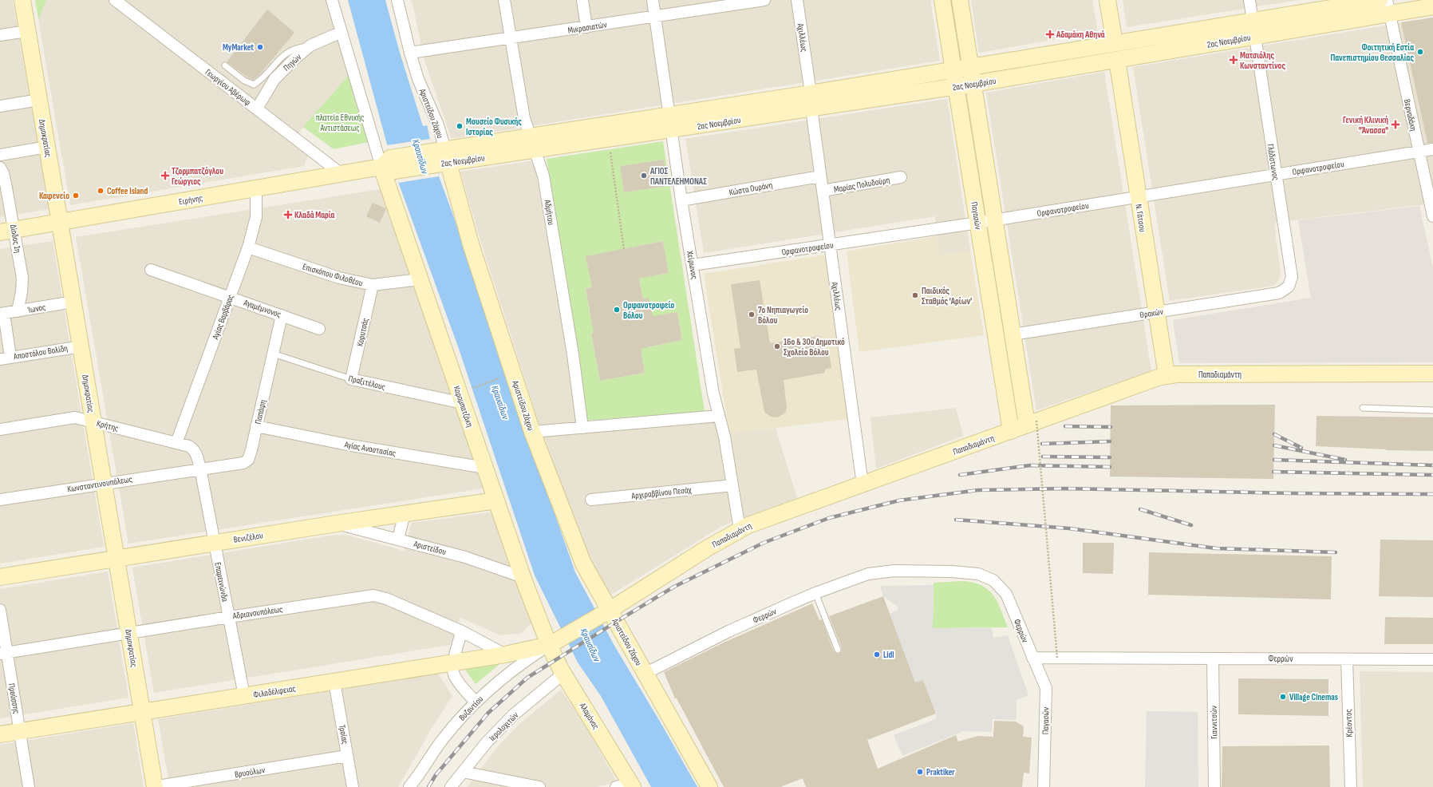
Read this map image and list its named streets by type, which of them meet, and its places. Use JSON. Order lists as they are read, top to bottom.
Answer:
{
  "streets": {
    "street": [
      "Μικρασιατών",
      "Αχιλλέως",
      "2ας Νοεμβρίου",
      "Πηγών",
      "Γεωργίου Αβέρωφ",
      "Αριστείδου Ζάχου",
      "Βερναδάκη",
      "Δημοκρατίας",
      "Γλάδστωνος",
      "Ορφανοτροφείου",
      "Μαρίας Πολυδούρη",
      "Κώστα Ουράνη",
      "Ειρήνης",
      "Αδμήτου",
      "Παγασών",
      "Ν. Γάτσου",
      "Δίοδος 1η",
      "Χείρωνος",
      "Επισκόπου Φιλοθέου",
      "Ίωνος",
      "Αγαμέμνονος",
      "Θρακών",
      "Αγίας Βαρβάρας",
      "Κορυτσάς",
      "Αποστόλου Βολίδη",
      "Παπαδιαμάντη",
      "Πραξιτέλους",
      "Καραμπατζάκη",
      "Παπάφη",
      "Κρήτης",
      "Αγίας Αναστασίας",
      "Κωνσταντινουπόλεως",
      "Αρχιραββίνου Πεσάχ",
      "Βενιζέλου",
      "Αριστείδου",
      "Επαμεινώνδα",
      "Αδριανουπόλεως",
      "Φερρών",
      "Φιλαδέλφειας",
      "Προύσσης",
      "Βυζαντίου",
      "Αλαμάνας",
      "Γιαννιτσών",
      "Κρέοντος",
      "Ιερολοχιτών",
      "Τροίας",
      "Βρυούλων"
    ]
  },
  "crossings": [
    ["Μικρασιατών", "Αριστείδου Ζάχου"],
    ["Μικρασιατών", "Αδμήτου"],
    ["Μικρασιατών", "Χείρωνος"],
    ["Αχιλλέως", "2ας Νοεμβρίου"],
    ["Αχιλλέως", "Ορφανοτροφείου"],
    ["Αχιλλέως", "Μαρίας Πολυδούρη"],
    ["Αχιλλέως", "Κώστα Ουράνη"],
    ["Αχιλλέως", "Παπαδιαμάντη"],
    ["2ας Νοεμβρίου", "Αριστείδου Ζάχου"],
    ["2ας Νοεμβρίου", "Βερναδάκη"],
    ["2ας Νοεμβρίου", "Γλάδστωνος"],
    ["2ας Νοεμβρίου", "Ειρήνης"],
    ["2ας Νοεμβρίου", "Αδμήτου"],
    ["2ας Νοεμβρίου", "Παγασών"],
    ["2ας Νοεμβρίου", "Ν. Γάτσου"],
    ["2ας Νοεμβρίου", "Χείρωνος"],
    ["2ας Νοεμβρίου", "Καραμπατζάκη"],
    ["Πηγών", "Γεωργίου Αβέρωφ"],
    ["Γεωργίου Αβέρωφ", "Ειρήνης"],
    ["Αριστείδου Ζάχου", "Παπαδιαμάντη"],
    ["Αριστείδου Ζάχου", "Φερρών"],
    ["Βερναδάκη", "Ορφανοτροφείου"],
    ["Δημοκρατίας", "Ειρήνης"],
    ["Δημοκρατίας", "Ίωνος"],
    ["Δημοκρατίας", "Αποστόλου Βολίδη"],
    ["Δημοκρατίας", "Κρήτης"],
    ["Δημοκρατίας", "Κωνσταντινουπόλεως"],
    ["Δημοκρατίας", "Βενιζέλου"],
    ["Δημοκρατίας", "Αδριανουπόλεως"],
    ["Δημοκρατίας", "Φιλαδέλφειας"],
    ["Δημοκρατίας", "Βρυούλων"],
    ["Γλάδστωνος", "Ορφανοτροφείου"],
    ["Γλάδστωνος", "Θρακών"],
    ["Ορφανοτροφείου", "Παγασών"],
    ["Ορφανοτροφείου", "Ν. Γάτσου"],
    ["Ορφανοτροφείου", "Χείρωνος"],
    ["Κώστα Ουράνη", "Χείρωνος"],
    ["Ειρήνης", "Δίοδος 1η"],
    ["Ειρήνης", "Αγίας Βαρβάρας"],
    ["Ειρήνης", "Καραμπατζάκη"],
    ["Παγασών", "Θρακών"],
    ["Παγασών", "Παπαδιαμάντη"],
    ["Παγασών", "Φερρών"],
    ["Ν. Γάτσου", "Θρακών"],
    ["Ν. Γάτσου", "Παπαδιαμάντη"],
    ["Δίοδος 1η", "Ίωνος"],
    ["Χείρωνος", "Παπαδιαμάντη"],
    ["Χείρωνος", "Αρχιραββίνου Πεσάχ"],
    ["Επισκόπου Φιλοθέου", "Αγίας Βαρβάρας"],
    ["Επισκόπου Φιλοθέου", "Κορυτσάς"],
    ["Επισκόπου Φιλοθέου", "Καραμπατζάκη"],
    ["Αγαμέμνονος", "Αγίας Βαρβάρας"],
    ["Αγαμέμνονος", "Παπάφη"],
    ["Αγίας Βαρβάρας", "Κρήτης"],
    ["Κορυτσάς", "Πραξιτέλους"],
    ["Παπαδιαμάντη", "Καραμπατζάκη"],
    ["Παπαδιαμάντη", "Φιλαδέλφειας"],
    ["Παπαδιαμάντη", "Βυζαντίου"],
    ["Παπαδιαμάντη", "Αλαμάνας"],
    ["Πραξιτέλους", "Καραμπατζάκη"],
    ["Πραξιτέλους", "Παπάφη"],
    ["Καραμπατζάκη", "Αγίας Αναστασίας"],
    ["Καραμπατζάκη", "Βενιζέλου"],
    ["Καραμπατζάκη", "Αριστείδου"],
    ["Καραμπατζάκη", "Φιλαδέλφειας"],
    ["Καραμπατζάκη", "Βυζαντίου"],
    ["Καραμπατζάκη", "Αλαμάνας"],
    ["Παπάφη", "Κρήτης"],
    ["Παπάφη", "Αγίας Αναστασίας"],
    ["Παπάφη", "Κωνσταντινουπόλεως"],
    ["Παπάφη", "Επαμεινώνδα"],
    ["Κρήτης", "Κωνσταντινουπόλεως"],
    ["Κρήτης", "Επαμεινώνδα"],
    ["Κωνσταντινουπόλεως", "Επαμεινώνδα"],
    ["Βενιζέλου", "Αριστείδου"],
    ["Βενιζέλου", "Επαμεινώνδα"],
    ["Επαμεινώνδα", "Αδριανουπόλεως"],
    ["Επαμεινώνδα", "Φιλαδέλφειας"],
    ["Αδριανουπόλεως", "Φιλαδέλφειας"],
    ["Αδριανουπόλεως", "Προύσσης"],
    ["Φερρών", "Γιαννιτσών"],
    ["Φερρών", "Κρέοντος"],
    ["Φιλαδέλφειας", "Προύσσης"],
    ["Φιλαδέλφειας", "Βυζαντίου"],
    ["Φιλαδέλφειας", "Αλαμάνας"],
    ["Φιλαδέλφειας", "Τροίας"],
    ["Βυζαντίου", "Αλαμάνας"],
    ["Αλαμάνας", "Ιερολοχιτών"],
    ["Τροίας", "Βρυούλων"]
  ],
  "water": ["Κραυσίδων"],
  "parks": ["πλατεία Εθνικής Αντιστάσεως"],
  "places": {
    "health": [
      "Αδαμάκη Αθηνά",
      "Ματσιόλης Κωνσταντίνος",
      "Γενική Κλινική \"Άνασσα\"",
      "Τζορμπατζόγλου Γεώργιος",
      "Κλαδά Μαρία"
    ],
    "other": [
      "MyMarket",
      "Φοιτητική Εστία Πανεπιστημίου Θεσσαλίας",
      "Μουσείο Φυσικής Ιστορίας",
      "ΑΓΙΟΣ ΠΑΝΤΕΛΕΗΜΟΝΑΣ",
      "Coffee Island",
      "Καφενείο",
      "Παιδικός Σταθμός 'Αρίων'",
      "Ορφανοτροφείο Βόλου",
      "7ο Νηπιαγωγείο Βόλου",
      "16ο & 30ο Δημοτικό Σχολείο Βόλου",
      "Lidl",
      "Village Cinemas",
      "Praktiker"
    ]
  }
}
